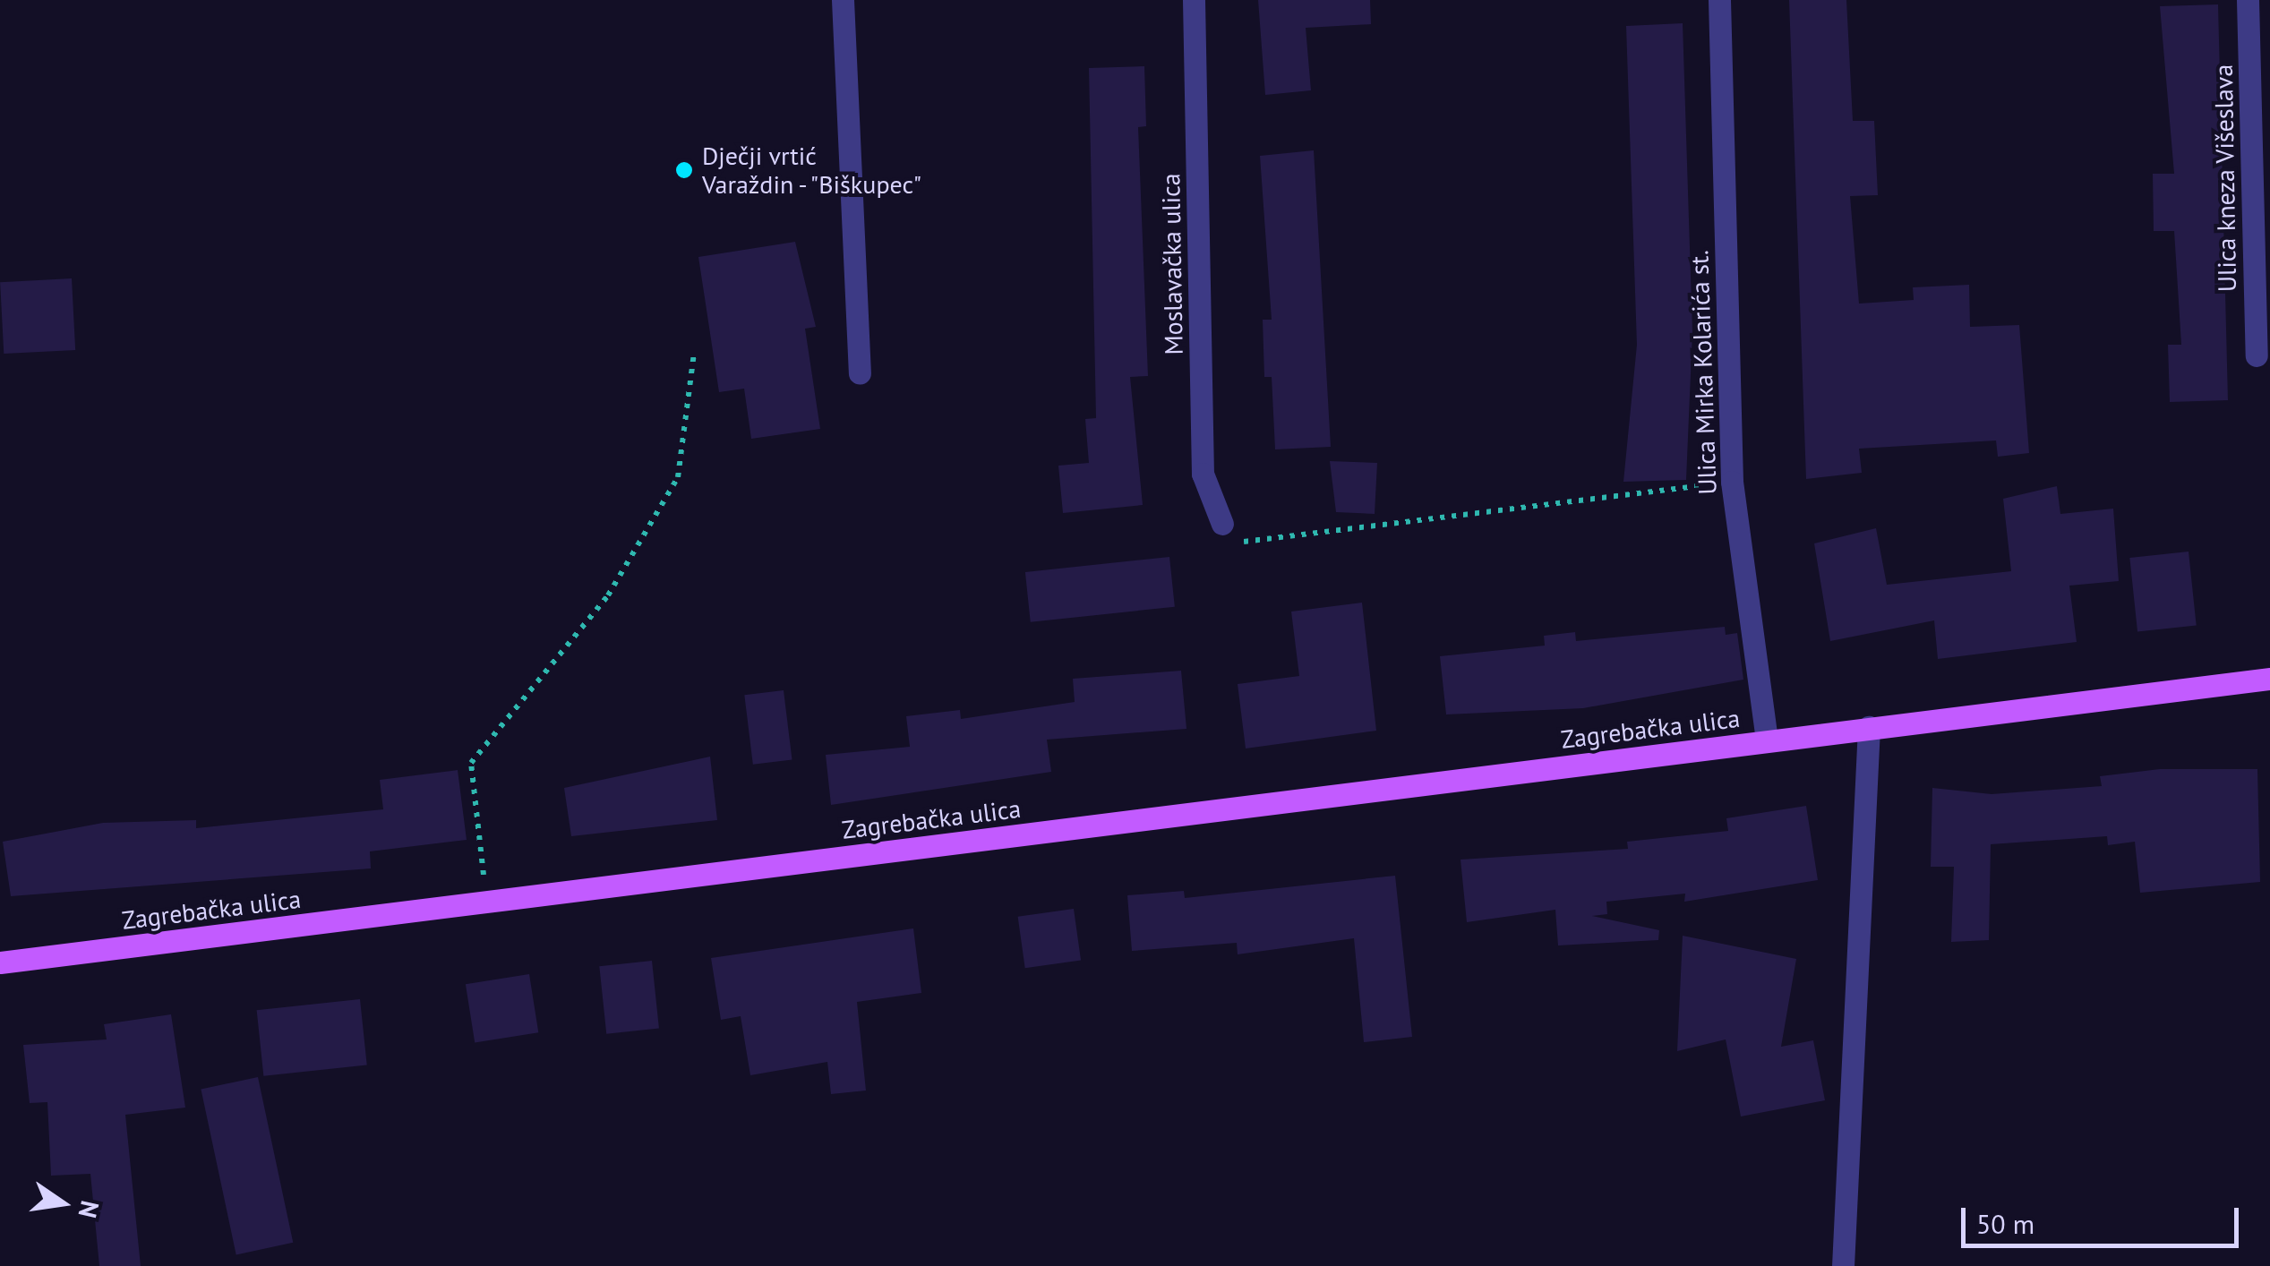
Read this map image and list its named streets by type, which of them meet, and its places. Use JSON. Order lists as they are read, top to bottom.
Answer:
{
  "streets": {
    "main road": ["Zagrebačka ulica"],
    "street": ["Ulica kneza Višeslava", "Moslavačka ulica", "Ulica Mirka Kolarića st."]
  },
  "crossings": [
    ["Ulica Mirka Kolarića st.", "Zagrebačka ulica"]
  ],
  "places": ["Dječji vrtić Varaždin - \"Biškupec\""],
  "scale_bar": "50 m",
  "north": "right"
}
